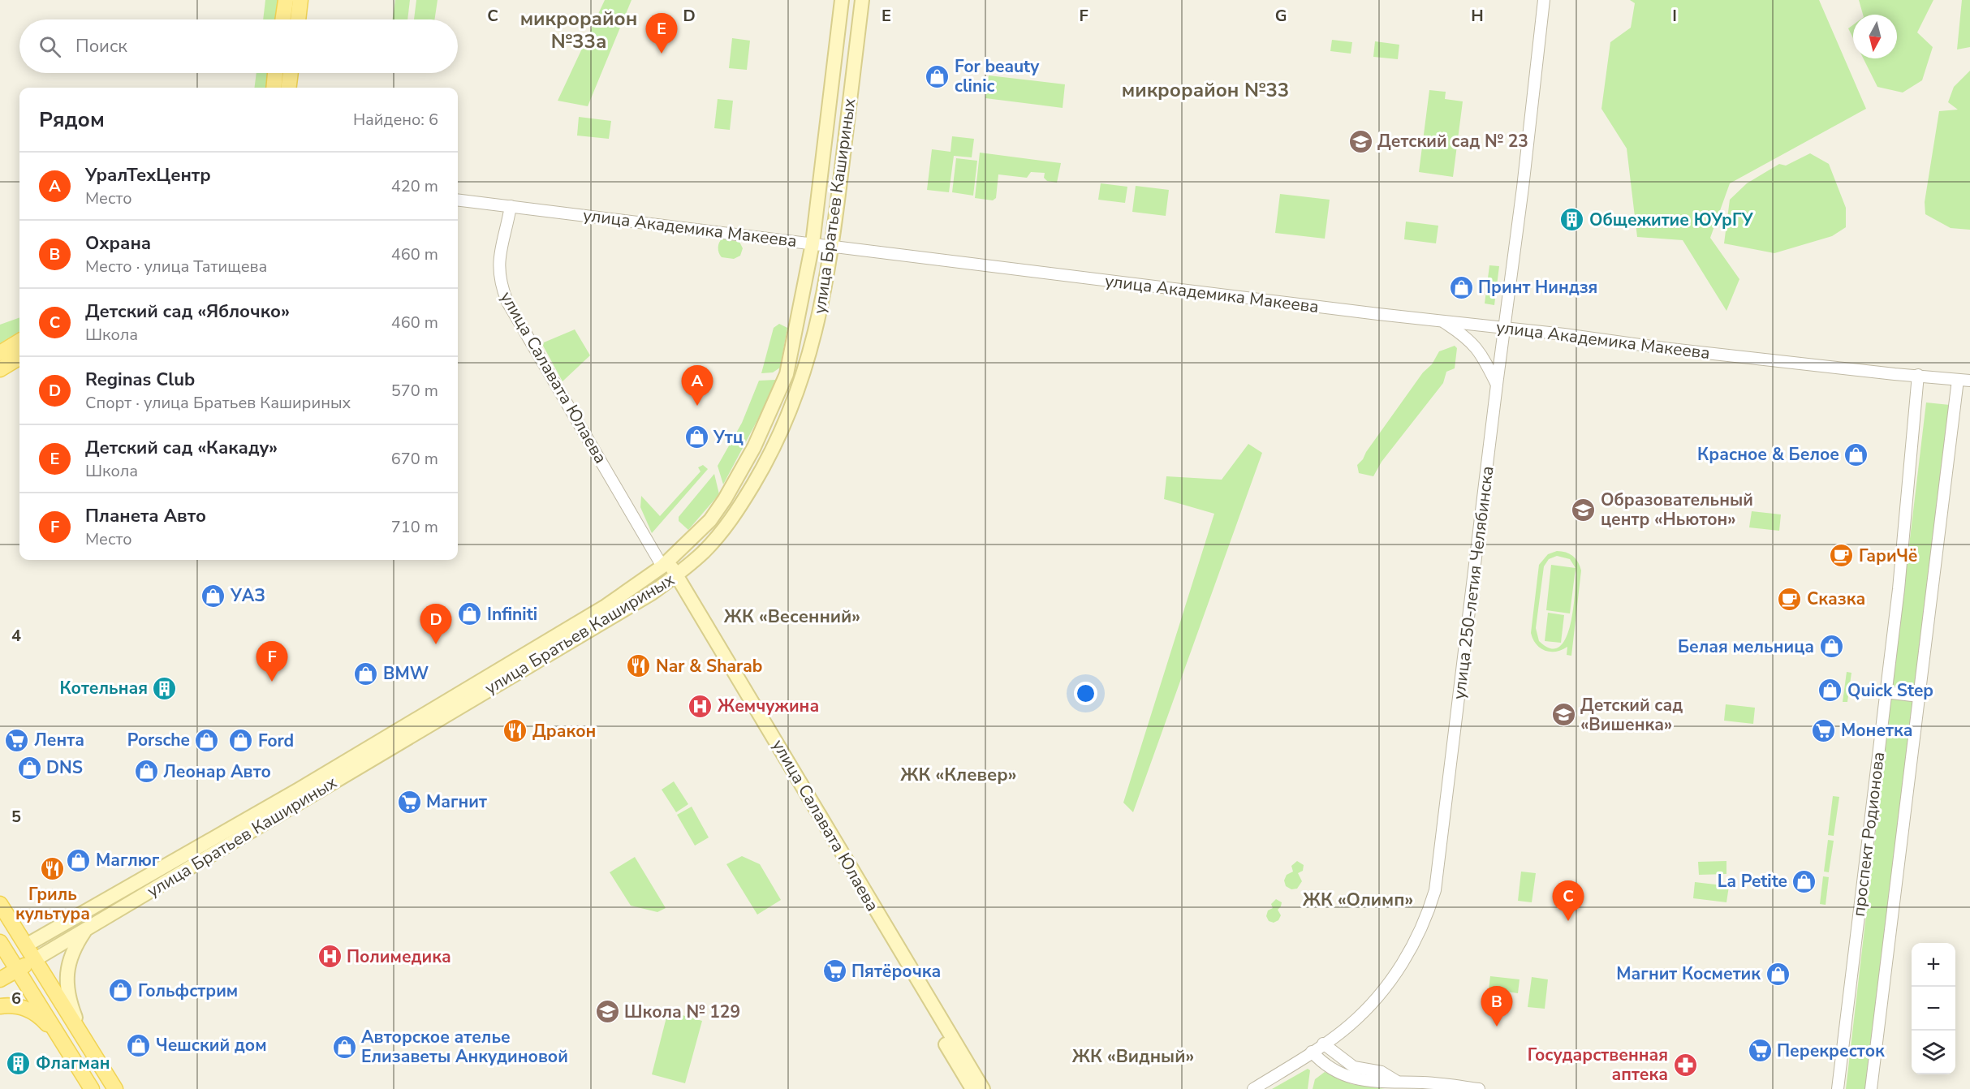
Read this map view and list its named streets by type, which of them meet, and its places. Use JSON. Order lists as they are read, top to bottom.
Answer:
{
  "streets": {
    "main road": ["улица Братьев Кашириных", "улица Салавата Юлаева"],
    "street": ["улица Академика Макеева", "улица 250-летия Челябинска", "проспект Родионова"]
  },
  "crossings": [
    ["улица Братьев Кашириных", "улица Академика Макеева"],
    ["улица Братьев Кашириных", "улица Салавата Юлаева"],
    ["улица Академика Макеева", "улица Салавата Юлаева"],
    ["улица Академика Макеева", "улица 250-летия Челябинска"],
    ["улица Академика Макеева", "проспект Родионова"]
  ],
  "districts": [
    "микрорайон №33а",
    "микрорайон №33",
    "ЖК «Весенний»",
    "ЖК «Клевер»",
    "ЖК «Олимп»",
    "ЖК «Видный»"
  ],
  "places": {
    "shop": [
      "For beauty clinic",
      "Принт Ниндзя",
      "Утц",
      "Красное & Белое",
      "УАЗ",
      "Infiniti",
      "Белая мельница",
      "BMW",
      "Quick Step",
      "Porsche",
      "Ford",
      "DNS",
      "Леонар Авто",
      "Маглюг",
      "La Petite",
      "Магнит Косметик",
      "Гольфстрим",
      "Чешский дом",
      "Авторское ателье Елизаветы Анкудиновой"
    ],
    "school or university": [
      "Детский сад № 23",
      "Образовательный центр «Ньютон»",
      "Детский сад «Вишенка»",
      "Школа № 129"
    ],
    "building": ["Общежитие ЮУрГУ", "Котельная", "Флагман"],
    "cafe": ["ГариЧё", "Сказка"],
    "restaurant": ["Nar & Sharab", "Дракон", "Гриль культура"],
    "hospital": ["Жемчужина", "Полимедика"],
    "supermarket": [
      "Монетка",
      "Лента",
      "Магнит",
      "Пятёрочка",
      "Перекресток"
    ],
    "pharmacy": ["Государственная аптека"]
  },
  "north": "bottom",
  "page": {
    "pins": [
      "E",
      "A",
      "D",
      "F",
      "C",
      "B"
    ],
    "search": "Поиск",
    "heading": ["Рядом", "Найдено: 6"],
    "list": [
      {
        "mark": "A",
        "name": "УралТехЦентр",
        "note": "Место",
        "value": "420 m"
      },
      {
        "mark": "B",
        "name": "Охрана",
        "note": "Место · улица Татищева",
        "value": "460 m"
      },
      {
        "mark": "C",
        "name": "Детский сад «Яблочко»",
        "note": "Школа",
        "value": "460 m"
      },
      {
        "mark": "D",
        "name": "Reginas Club",
        "note": "Спорт · улица Братьев Кашириных",
        "value": "570 m"
      },
      {
        "mark": "E",
        "name": "Детский сад «Какаду»",
        "note": "Школа",
        "value": "670 m"
      },
      {
        "mark": "F",
        "name": "Планета Авто",
        "note": "Место",
        "value": "710 m"
      }
    ],
    "map_buttons": ["+", "−"]
  },
  "grid": {
    "columns": [
      "C",
      "D",
      "E",
      "F",
      "G",
      "H",
      "I"
    ],
    "rows": ["4", "5", "6"]
  }
}
